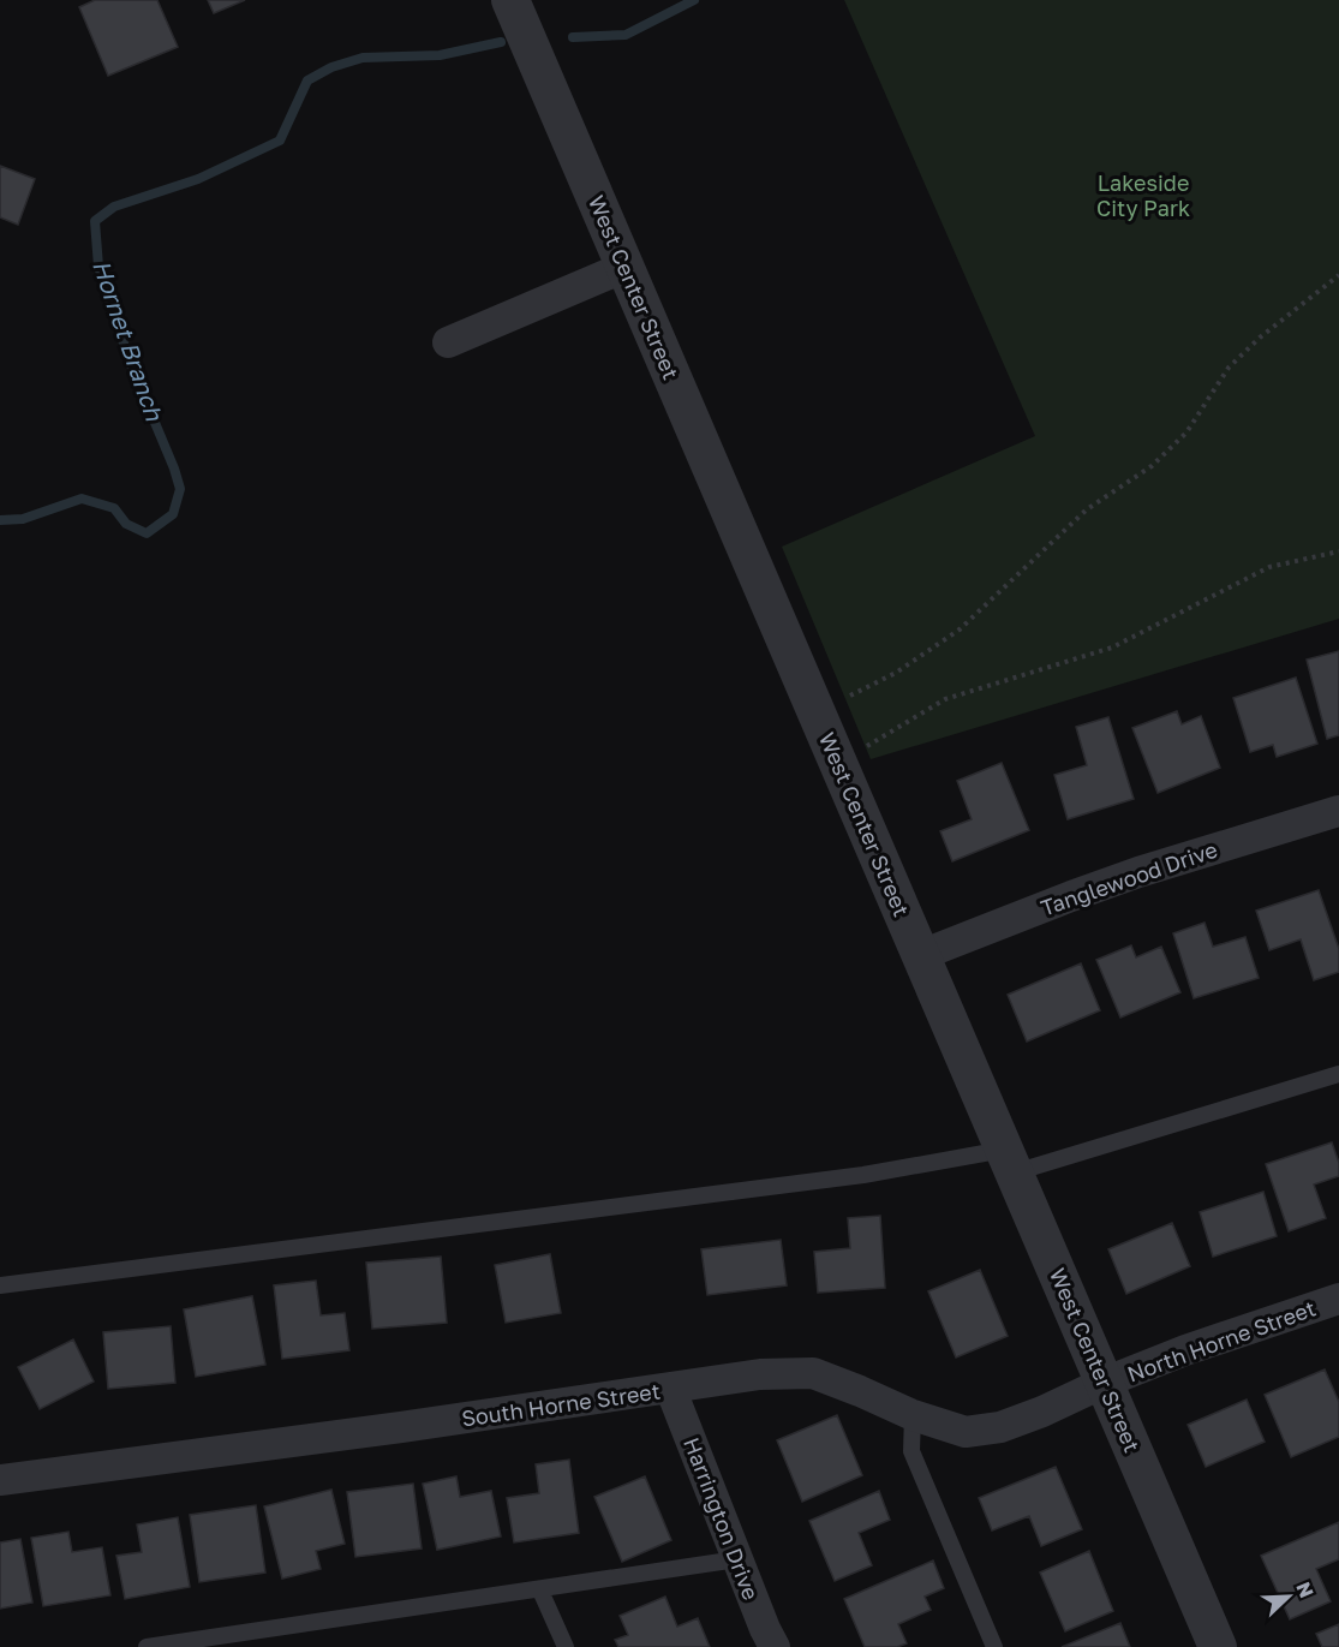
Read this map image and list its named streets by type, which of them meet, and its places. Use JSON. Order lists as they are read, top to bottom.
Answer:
{
  "streets": {
    "street": [
      "West Center Street",
      "Tanglewood Drive",
      "North Horne Street",
      "South Horne Street",
      "Harrington Drive"
    ]
  },
  "crossings": [
    ["West Center Street", "Tanglewood Drive"],
    ["West Center Street", "North Horne Street"],
    ["West Center Street", "South Horne Street"],
    ["North Horne Street", "South Horne Street"],
    ["South Horne Street", "Harrington Drive"]
  ],
  "water": ["Hornet Branch"],
  "parks": ["Lakeside City Park"],
  "north": "top right"
}
